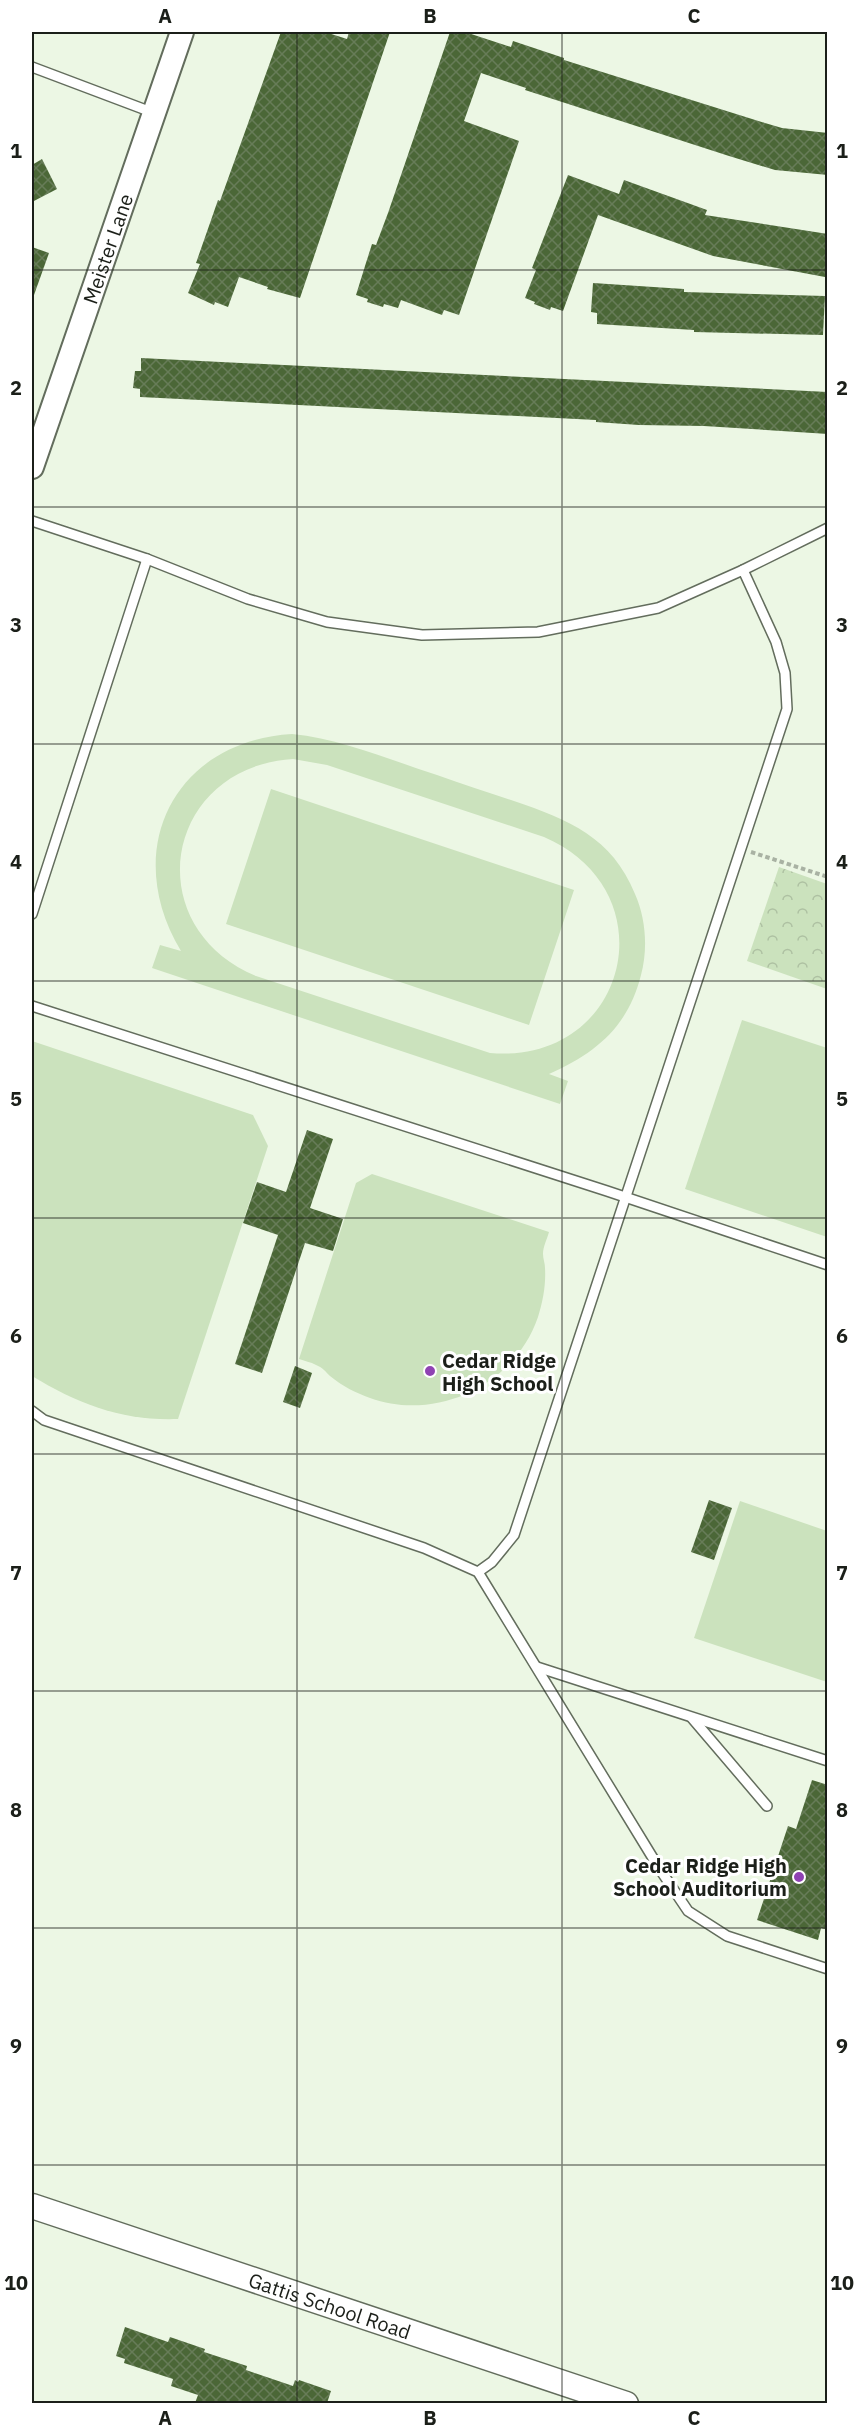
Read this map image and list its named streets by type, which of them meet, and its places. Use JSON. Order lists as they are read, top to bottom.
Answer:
{
  "streets": {
    "main road": ["Gattis School Road"],
    "street": ["Meister Lane"]
  },
  "places": ["Cedar Ridge High School", "Cedar Ridge High School Auditorium"],
  "grid": {
    "columns": ["A", "B", "C"],
    "rows": [
      "1",
      "2",
      "3",
      "4",
      "5",
      "6",
      "7",
      "8",
      "9",
      "10"
    ]
  }
}
